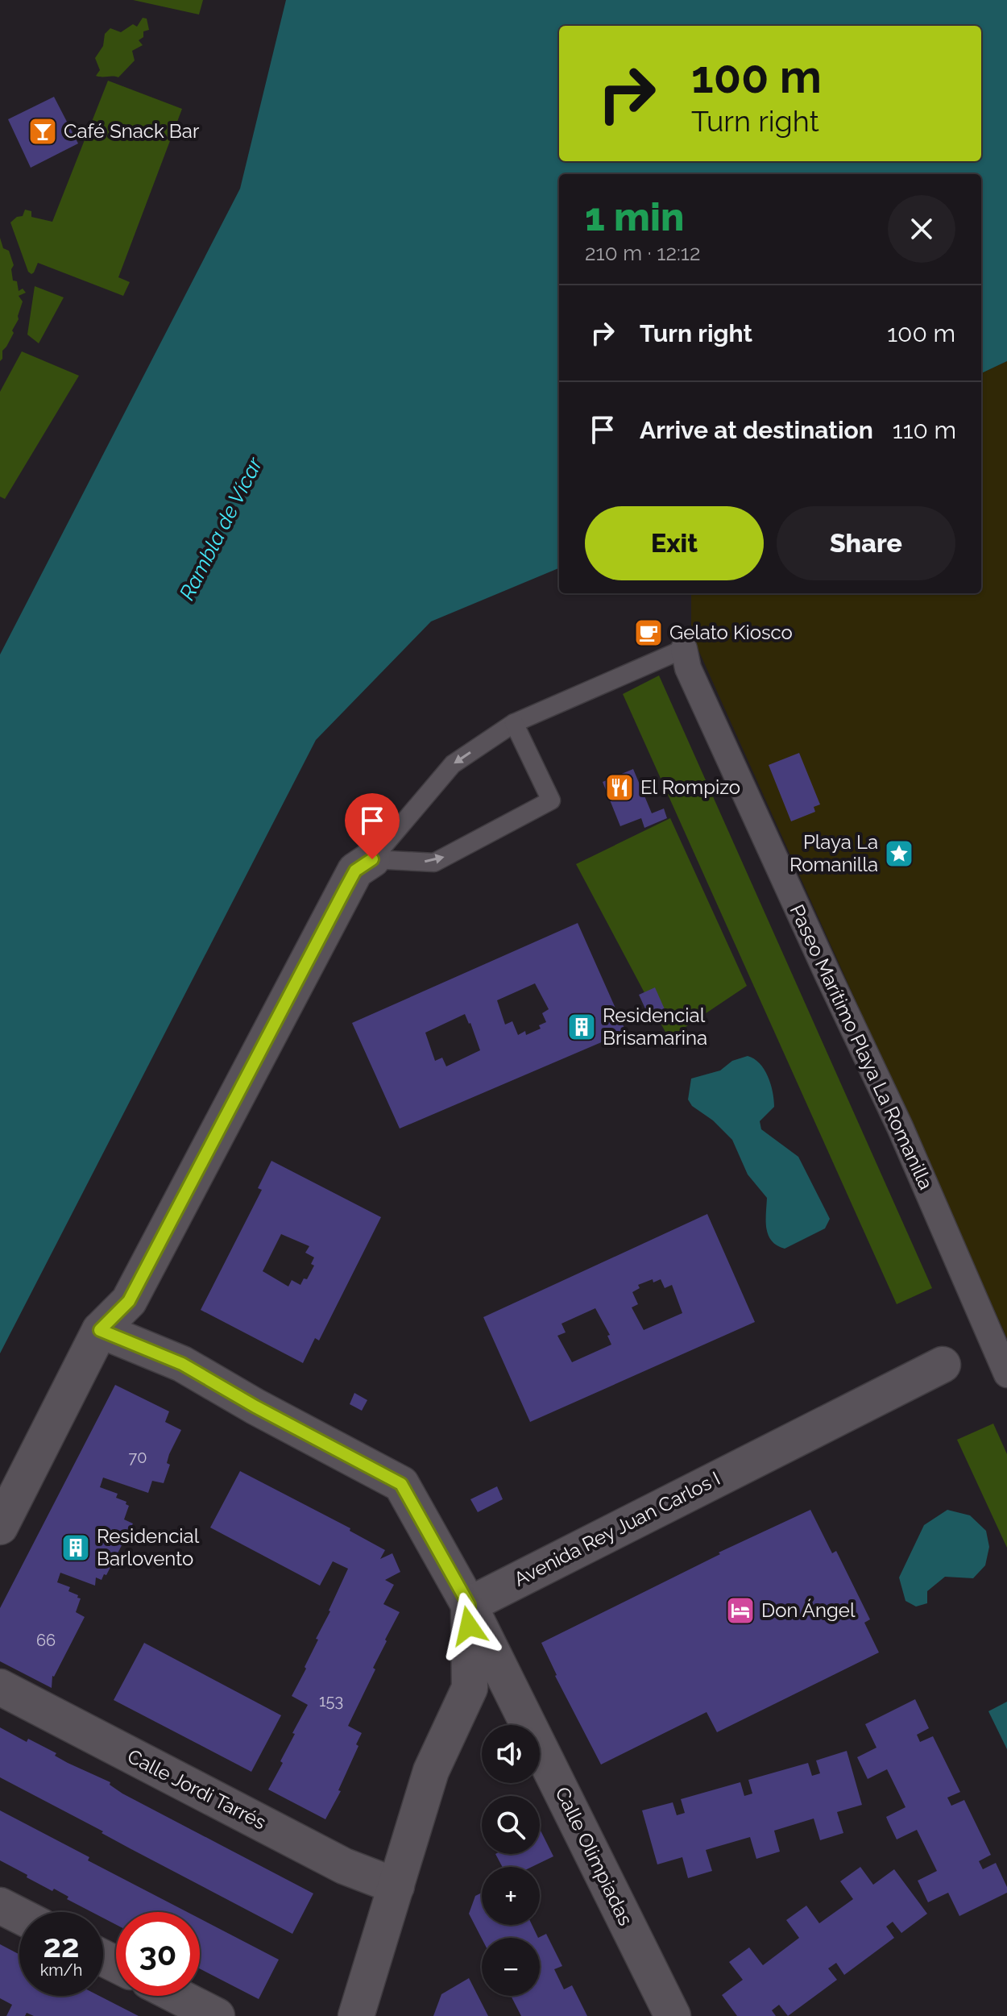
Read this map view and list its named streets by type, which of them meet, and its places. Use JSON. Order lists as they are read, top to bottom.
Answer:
{
  "streets": {
    "street": [
      "Paseo Marítimo Playa La Romanilla",
      "Avenida Rey Juan Carlos I",
      "Calle Jordi Tarrés",
      "Calle Olimpiadas"
    ]
  },
  "crossings": [
    ["Avenida Rey Juan Carlos I", "Calle Olimpiadas"]
  ],
  "water": ["Rambla de Vícar"],
  "places": {
    "bar": ["Café Snack Bar"],
    "cafe": ["Gelato Kiosco"],
    "restaurant": ["El Rompizo"],
    "place": ["Playa La Romanilla"],
    "building": ["Residencial Brisamarina", "Residencial Barlovento"],
    "hotel": ["Don Ángel"]
  },
  "house_numbers": ["70", "66", "153"],
  "page": {
    "turn": ["100 m", "Turn right"],
    "heading": ["1 min", "210 m · 12:12"],
    "list": [
      {
        "name": "Turn right",
        "value": "100 m"
      },
      {
        "name": "Arrive at destination",
        "value": "110 m"
      }
    ],
    "buttons": ["Exit", "Share"],
    "map_buttons": ["+", "−"],
    "speed": "22 km/h",
    "limit": "30"
  }
}
